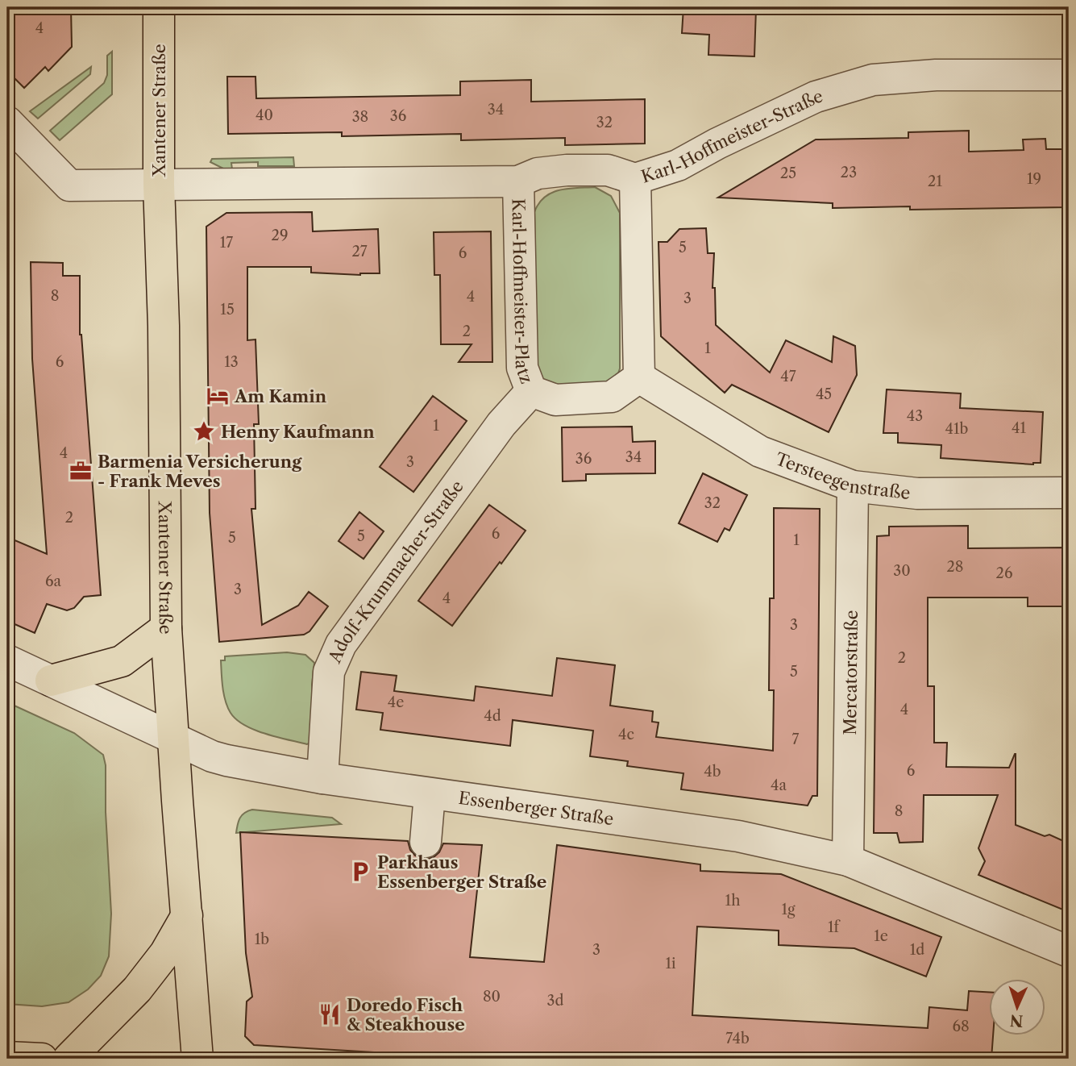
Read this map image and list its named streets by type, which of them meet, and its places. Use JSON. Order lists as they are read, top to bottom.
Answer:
{
  "streets": {
    "main road": ["Xantener Straße"],
    "street": [
      "Karl-Hoffmeister-Straße",
      "Karl-Hoffmeister-Platz",
      "Tersteegenstraße",
      "Adolf-Krummacher-Straße",
      "Mercatorstraße",
      "Essenberger Straße"
    ]
  },
  "crossings": [
    ["Xantener Straße", "Karl-Hoffmeister-Straße"],
    ["Xantener Straße", "Essenberger Straße"],
    ["Karl-Hoffmeister-Straße", "Karl-Hoffmeister-Platz"],
    ["Karl-Hoffmeister-Platz", "Tersteegenstraße"],
    ["Karl-Hoffmeister-Platz", "Adolf-Krummacher-Straße"],
    ["Tersteegenstraße", "Mercatorstraße"],
    ["Adolf-Krummacher-Straße", "Essenberger Straße"],
    ["Mercatorstraße", "Essenberger Straße"]
  ],
  "places": {
    "hotel": ["Am Kamin"],
    "place": ["Henny Kaufmann"],
    "office": ["Barmenia Versicherung - Frank Meves"],
    "parking": ["Parkhaus Essenberger Straße"],
    "restaurant": ["Doredo Fisch & Steakhouse"]
  },
  "house_numbers": [
    "4",
    "34",
    "40",
    "36",
    "38",
    "32",
    "23",
    "25",
    "19",
    "21",
    "29",
    "17",
    "5",
    "27",
    "6",
    "8",
    "4",
    "3",
    "15",
    "2",
    "1",
    "6",
    "13",
    "47",
    "45",
    "43",
    "1",
    "41",
    "41b",
    "4",
    "34",
    "36",
    "3",
    "32",
    "2",
    "6",
    "5",
    "5",
    "1",
    "28",
    "30",
    "26",
    "6a",
    "3",
    "4",
    "3",
    "2",
    "5",
    "4e",
    "4",
    "4d",
    "4c",
    "7",
    "6",
    "4b",
    "4a",
    "8",
    "1h",
    "1g",
    "1f",
    "1e",
    "1b",
    "3",
    "1d",
    "1i",
    "80",
    "3d",
    "68",
    "74b"
  ],
  "north": "bottom"
}
